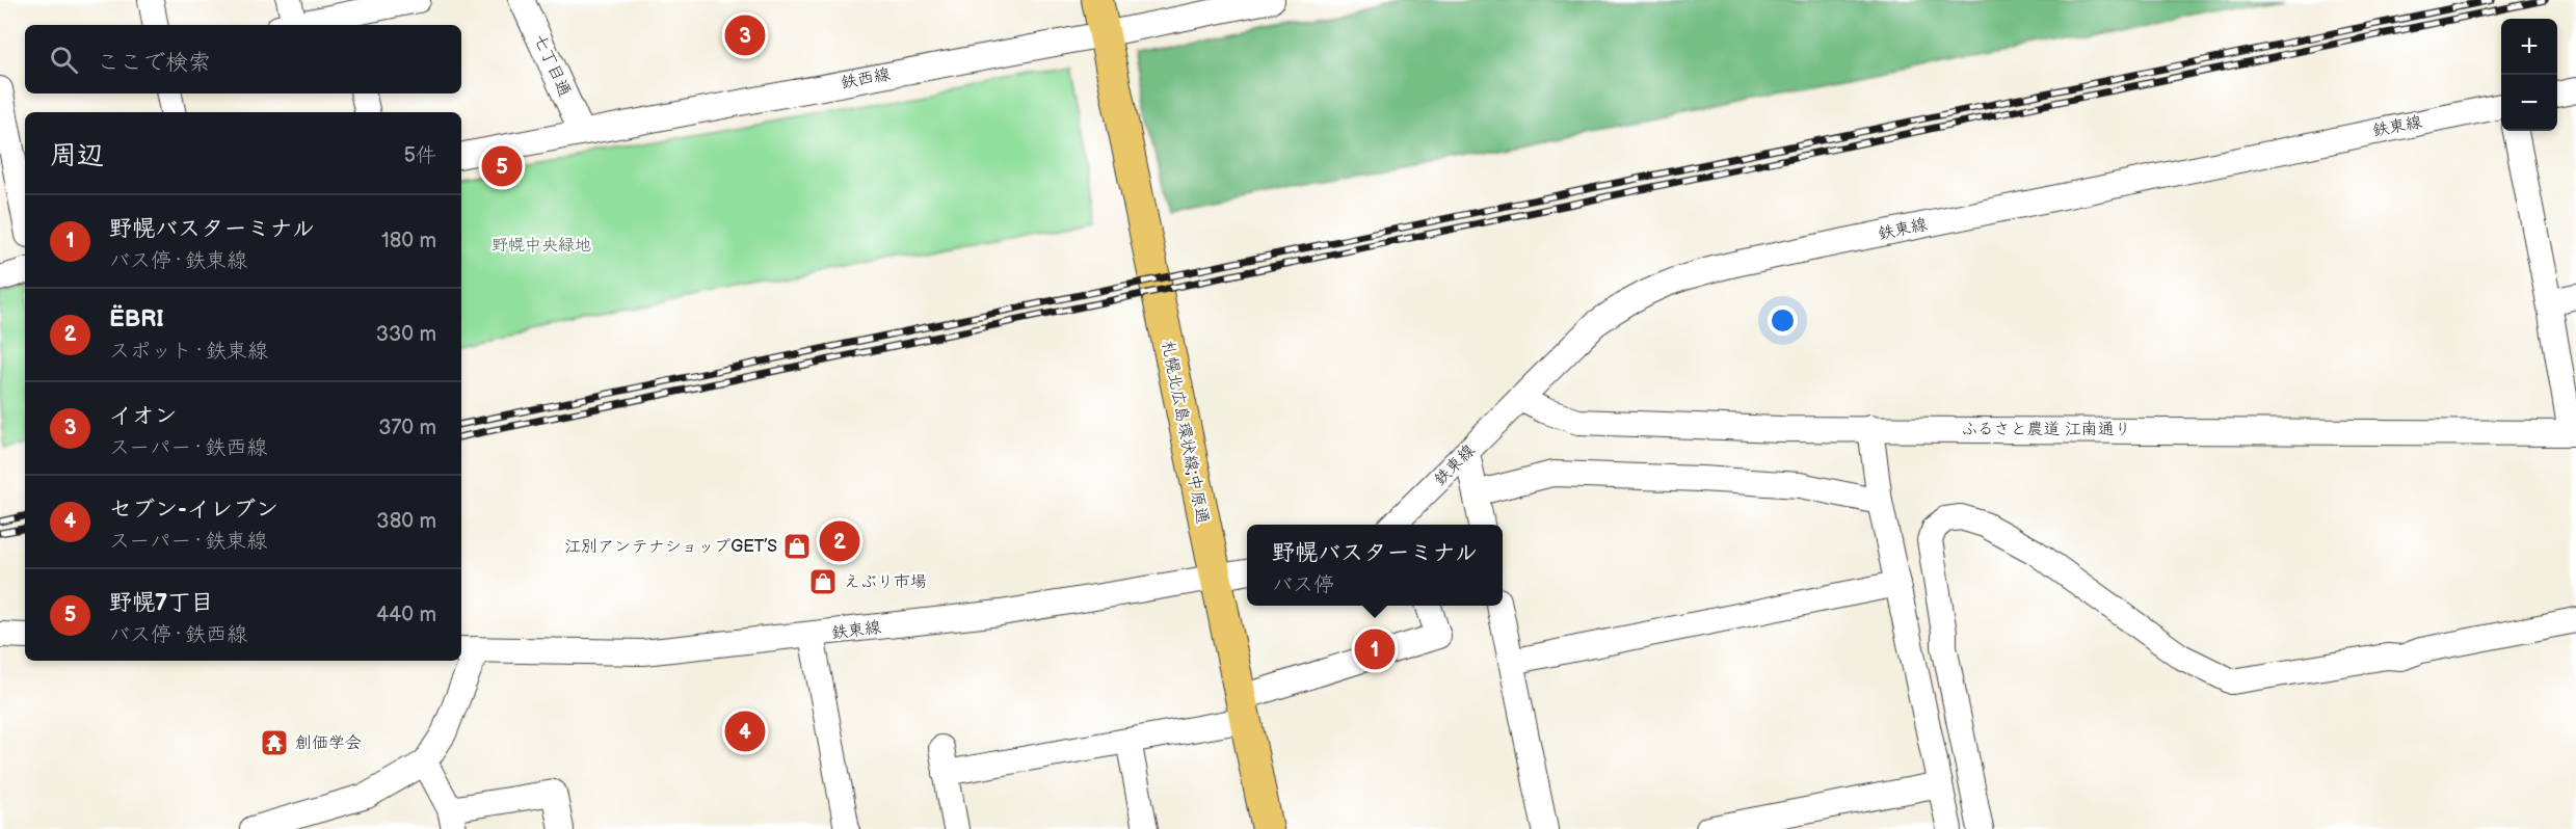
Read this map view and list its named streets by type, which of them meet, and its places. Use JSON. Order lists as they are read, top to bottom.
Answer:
{
  "streets": {
    "main road": ["札幌北広島環状線;中原通"],
    "street": [
      "七丁目通",
      "鉄西線",
      "鉄東線",
      "ふるさと農道 江南通り"
    ]
  },
  "crossings": [
    ["七丁目通", "鉄西線"],
    ["鉄西線", "札幌北広島環状線;中原通"],
    ["鉄東線", "ふるさと農道 江南通り"],
    ["鉄東線", "札幌北広島環状線;中原通"]
  ],
  "parks": ["野幌中央緑地"],
  "places": {
    "shop": ["江別アンテナショップGET’S", "えぶり市場"],
    "temple": ["創価学会"]
  },
  "page": {
    "pins": [
      "3",
      "5",
      "2",
      "1",
      "4"
    ],
    "map_buttons": ["+", "−"],
    "search": "ここで検索",
    "heading": ["周辺", "5件"],
    "list": [
      {
        "mark": "1",
        "name": "野幌バスターミナル",
        "note": "バス停 · 鉄東線",
        "value": "180 m"
      },
      {
        "mark": "2",
        "name": "ËBRI",
        "note": "スポット · 鉄東線",
        "value": "330 m"
      },
      {
        "mark": "3",
        "name": "イオン",
        "note": "スーパー · 鉄西線",
        "value": "370 m"
      },
      {
        "mark": "4",
        "name": "セブン-イレブン",
        "note": "スーパー · 鉄東線",
        "value": "380 m"
      },
      {
        "mark": "5",
        "name": "野幌7丁目",
        "note": "バス停 · 鉄西線",
        "value": "440 m"
      }
    ],
    "popup": ["野幌バスターミナル", "バス停"]
  }
}
